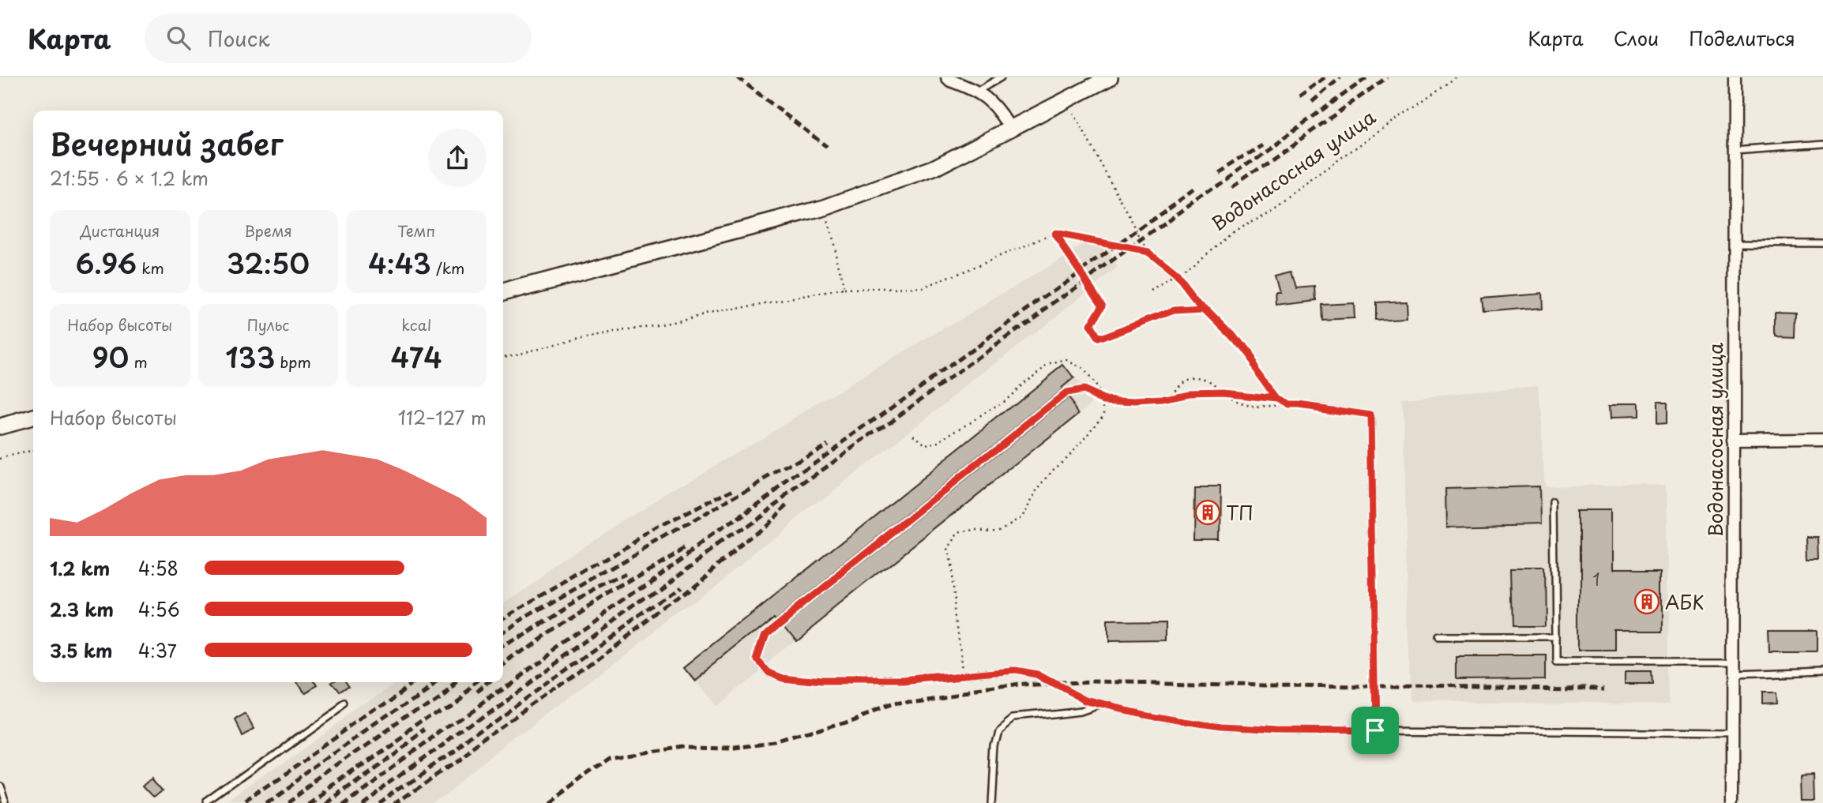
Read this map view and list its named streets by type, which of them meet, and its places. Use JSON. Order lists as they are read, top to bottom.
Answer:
{
  "streets": {
    "street": ["Водонасосная улица"]
  },
  "places": {
    "building": ["ТП", "АБК"]
  },
  "house_numbers": ["1"],
  "page": {
    "header": "Карта",
    "search": "Поиск",
    "nav": ["Карта", "Слои", "Поделиться"],
    "heading": ["Вечерний забег", "21:55 · 6 × 1.2 km"],
    "stats": [
      ["Дистанция", "6.96 km"],
      ["Время", "32:50"],
      ["Темп", "4:43 /km"],
      ["Набор высоты", "90 m"],
      ["Пульс", "133 bpm"],
      ["kcal", "474"]
    ],
    "chart": ["Набор высоты", "112–127 m"],
    "list": [
      {
        "name": "1.2 km",
        "note": "4:58"
      },
      {
        "name": "2.3 km",
        "note": "4:56"
      },
      {
        "name": "3.5 km",
        "note": "4:37"
      }
    ]
  }
}
